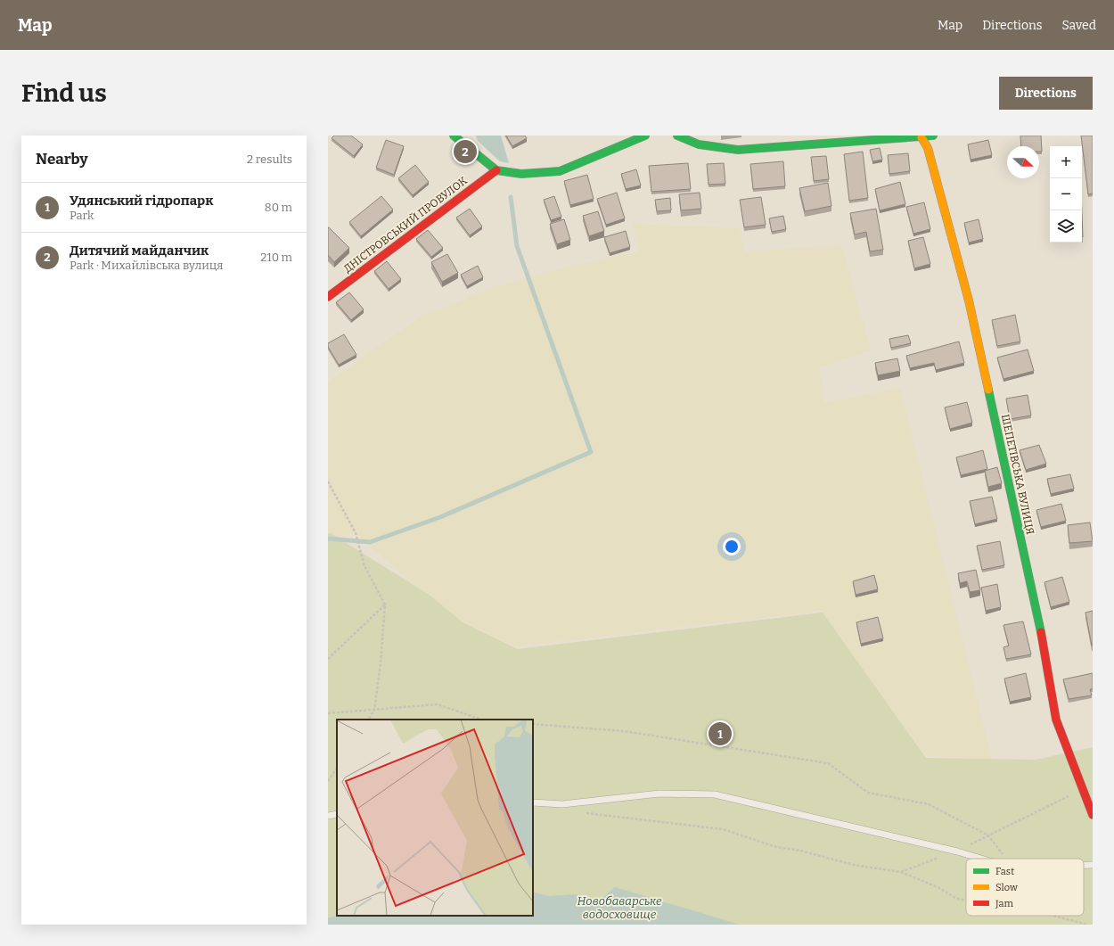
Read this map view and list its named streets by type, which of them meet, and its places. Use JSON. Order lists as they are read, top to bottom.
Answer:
{
  "streets": {
    "street": ["ДНІСТРОВСЬКИЙ ПРОВУЛОК", "ШЕПЕТІВСЬКА ВУЛИЦЯ"]
  },
  "water": ["Новобаварське водосховище"],
  "legend": ["Fast", "Slow", "Jam"],
  "north": "right",
  "page": {
    "header": "Map",
    "nav": ["Map", "Directions", "Saved"],
    "buttons": "Directions",
    "title": "Find us",
    "heading": ["Nearby", "2 results"],
    "pins": ["2", "1"],
    "map_buttons": ["+", "−"],
    "list": [
      {
        "mark": "1",
        "name": "Удянський гідропарк",
        "note": "Park",
        "value": "80 m"
      },
      {
        "mark": "2",
        "name": "Дитячий майданчик",
        "note": "Park · Михайлівська вулиця",
        "value": "210 m"
      }
    ]
  }
}
